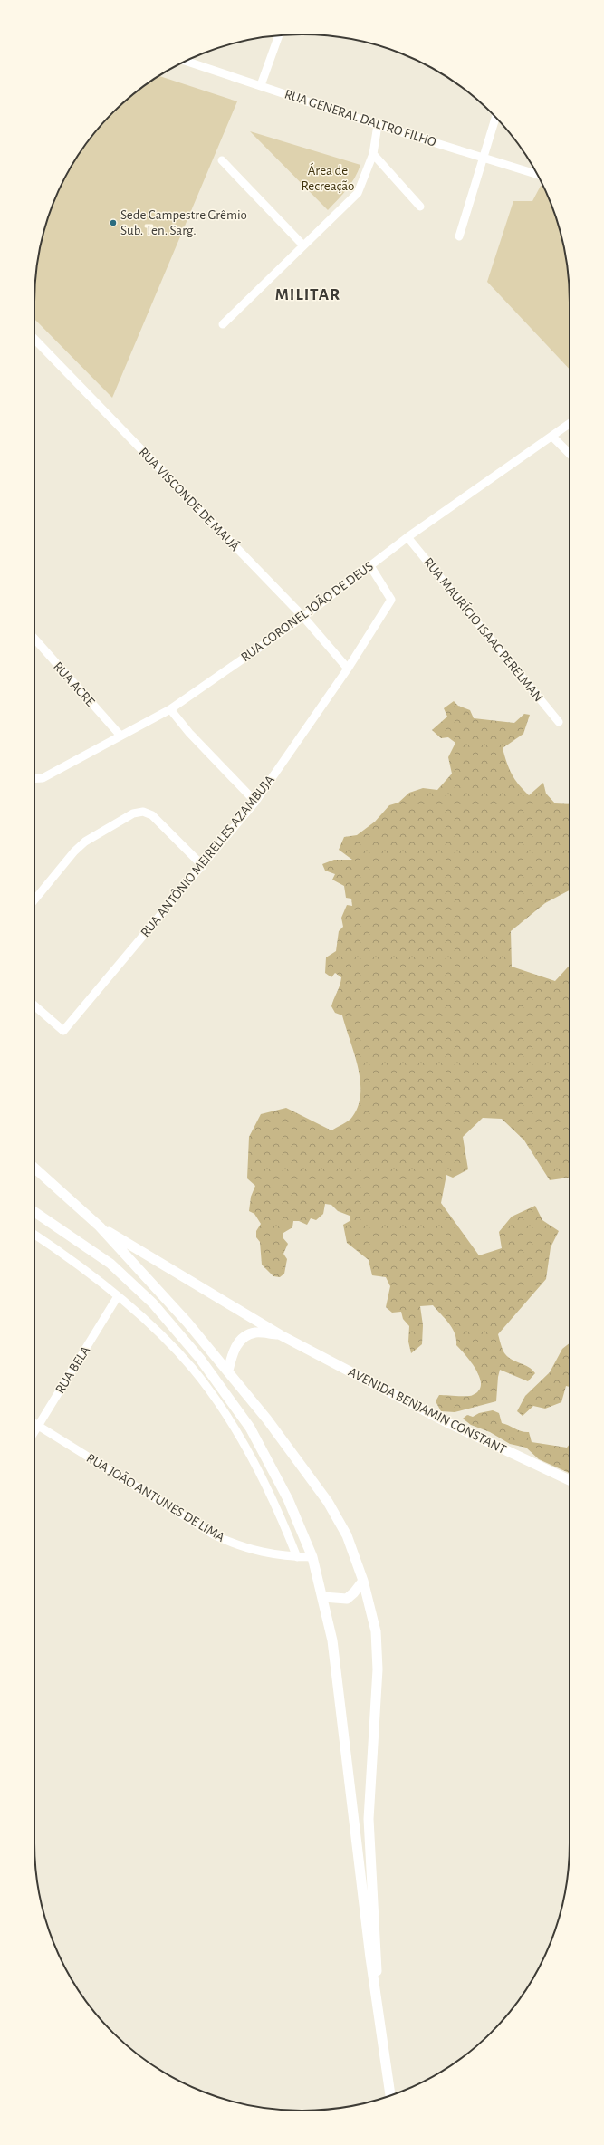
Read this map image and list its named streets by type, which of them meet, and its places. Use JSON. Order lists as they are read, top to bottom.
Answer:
{
  "streets": {
    "main road": ["AVENIDA BENJAMIN CONSTANT"],
    "street": [
      "RUA GENERAL DALTRO FILHO",
      "RUA VISCONDE DE MAUÁ",
      "RUA CORONEL JOÃO DE DEUS",
      "RUA MAURÍCIO ISAAC PERELMAN",
      "RUA ACRE",
      "RUA ANTÔNIO MEIRELLES AZAMBUJA",
      "RUA BELA",
      "RUA JOÃO ANTUNES DE LIMA"
    ]
  },
  "crossings": [
    ["RUA VISCONDE DE MAUÁ", "RUA CORONEL JOÃO DE DEUS"],
    ["RUA VISCONDE DE MAUÁ", "RUA ANTÔNIO MEIRELLES AZAMBUJA"],
    ["RUA CORONEL JOÃO DE DEUS", "RUA MAURÍCIO ISAAC PERELMAN"],
    ["RUA CORONEL JOÃO DE DEUS", "RUA ACRE"],
    ["RUA CORONEL JOÃO DE DEUS", "RUA ANTÔNIO MEIRELLES AZAMBUJA"],
    ["RUA BELA", "RUA JOÃO ANTUNES DE LIMA"]
  ],
  "districts": ["MILITAR"],
  "parks": ["Área de Recreação"],
  "places": ["Sede Campestre Grêmio Sub. Ten. Sarg."]
}
